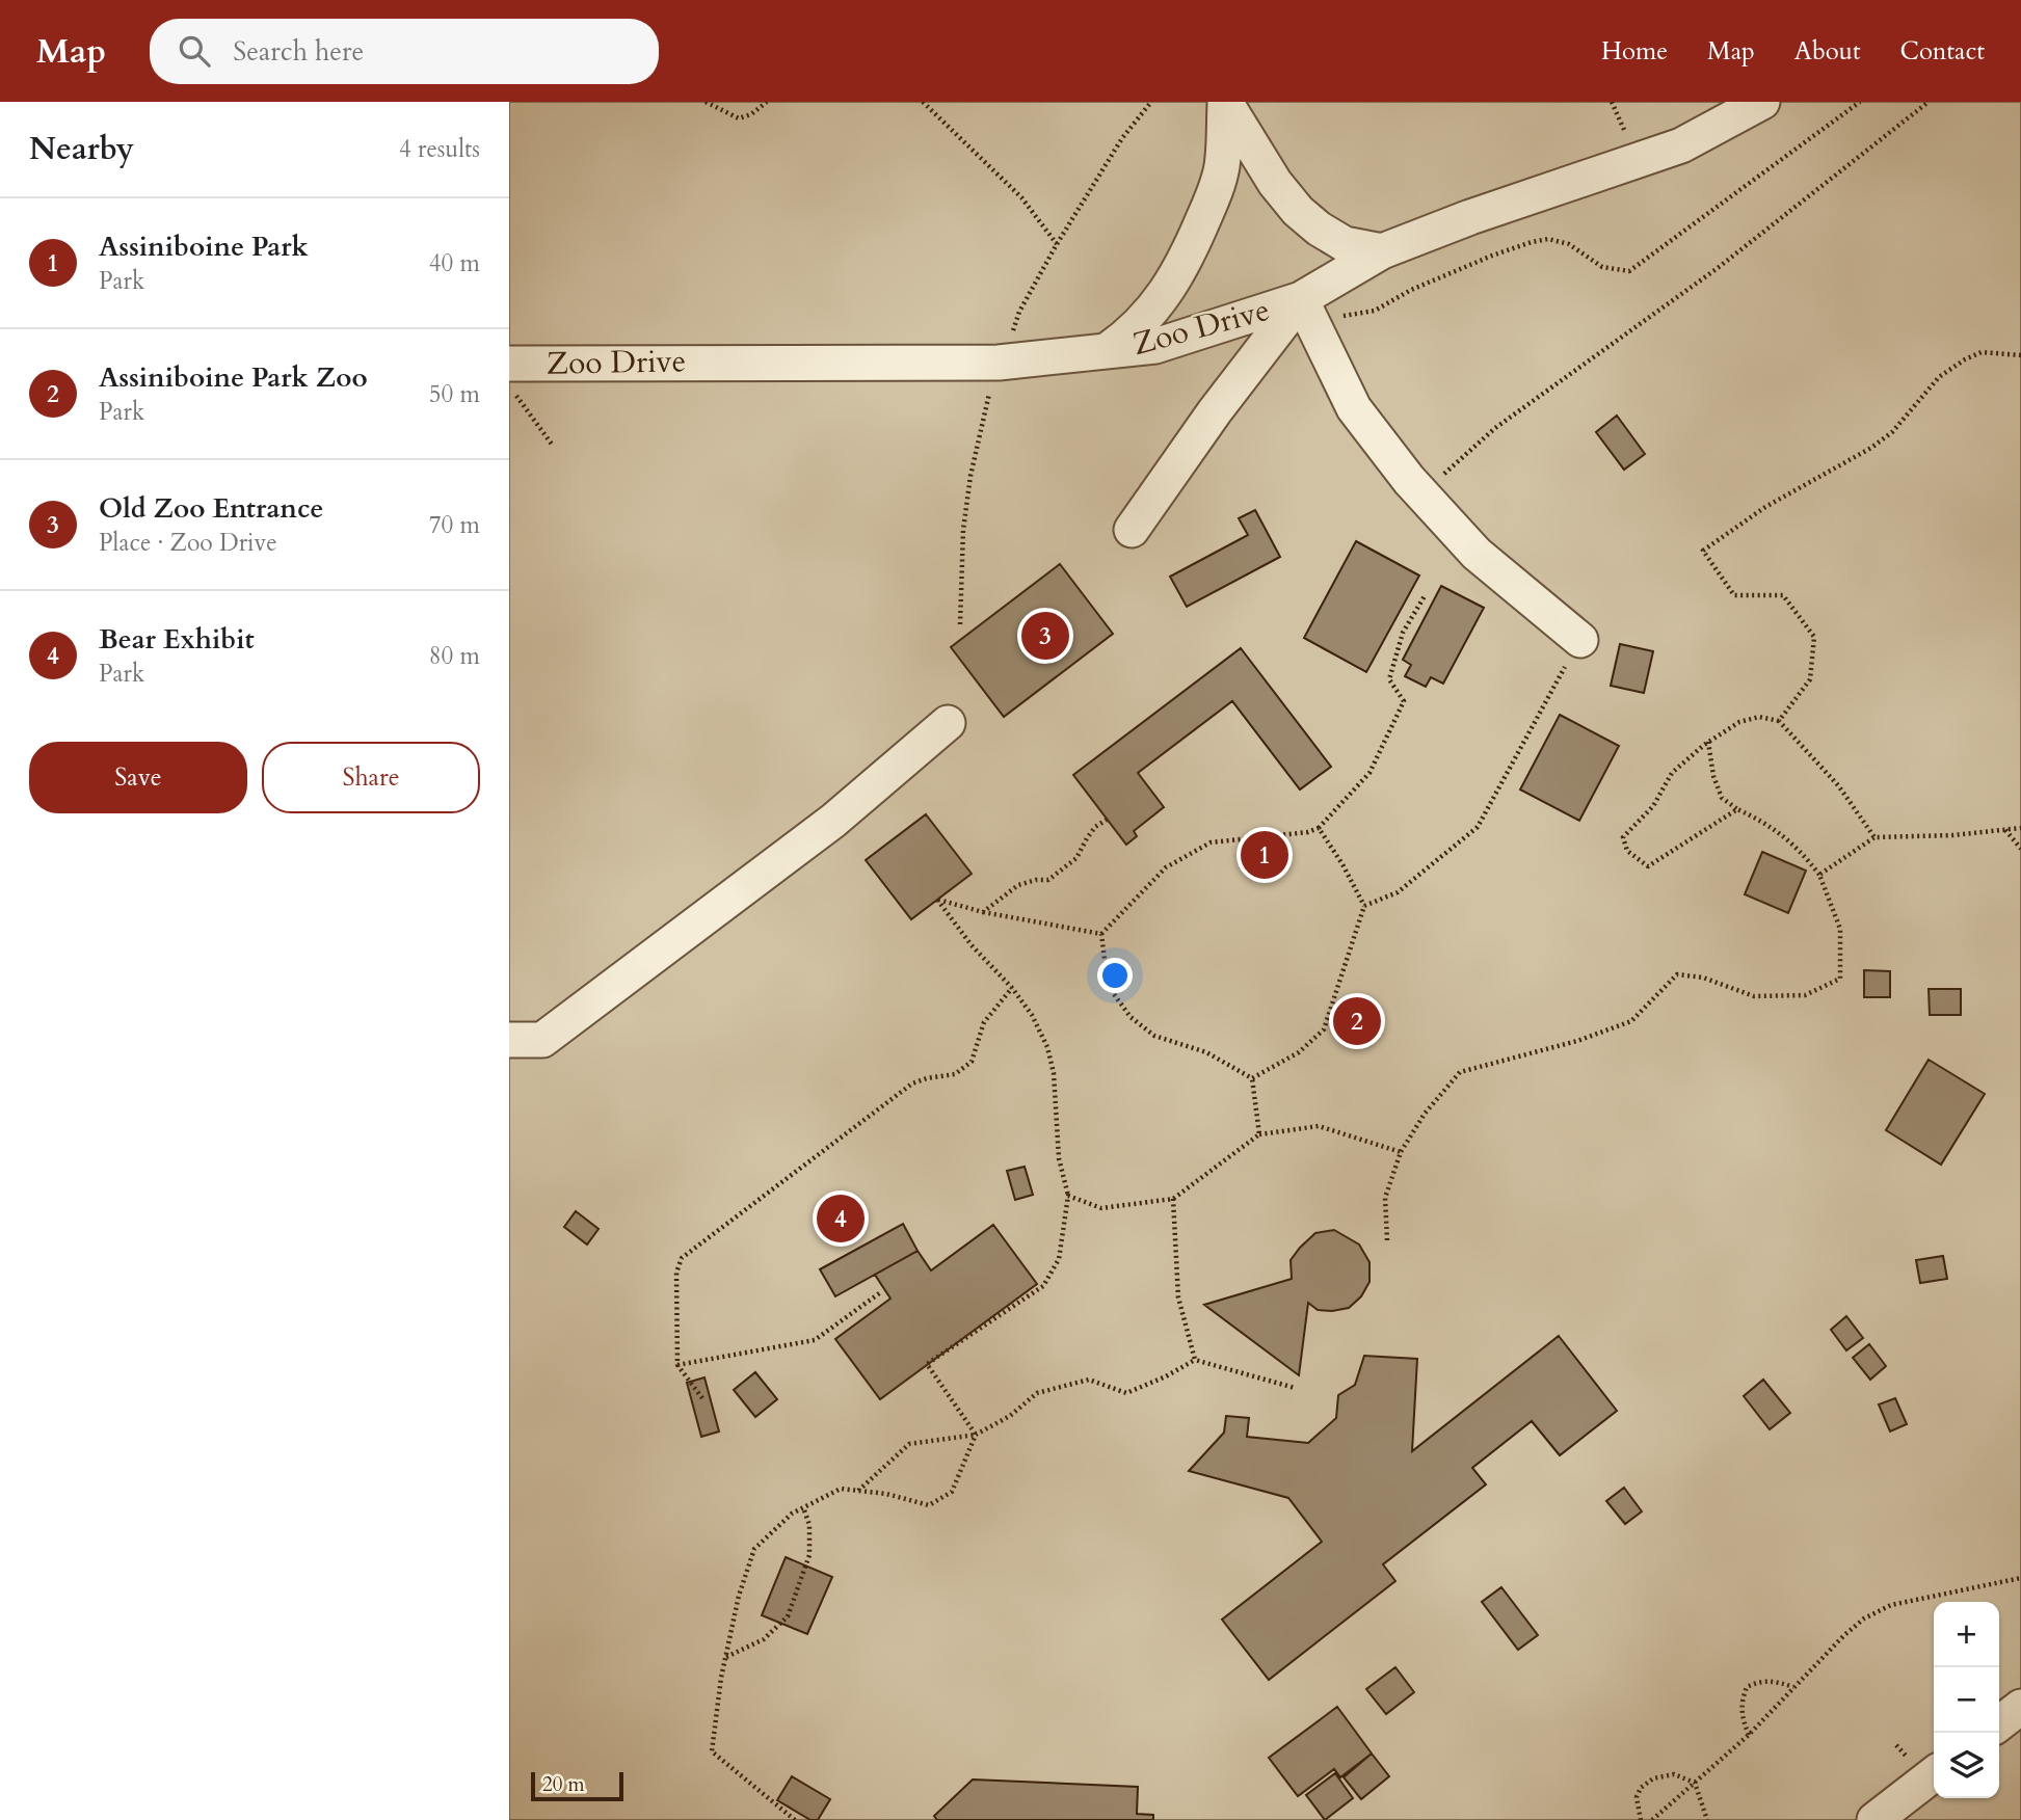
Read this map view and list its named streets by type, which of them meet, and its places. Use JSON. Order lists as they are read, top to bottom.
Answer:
{
  "streets": {
    "street": ["Zoo Drive"]
  },
  "scale_bar": "20 m",
  "page": {
    "header": "Map",
    "search": "Search here",
    "nav": [
      "Home",
      "Map",
      "About",
      "Contact"
    ],
    "heading": ["Nearby", "4 results"],
    "list": [
      {
        "mark": "1",
        "name": "Assiniboine Park",
        "note": "Park",
        "value": "40 m"
      },
      {
        "mark": "2",
        "name": "Assiniboine Park Zoo",
        "note": "Park",
        "value": "50 m"
      },
      {
        "mark": "3",
        "name": "Old Zoo Entrance",
        "note": "Place · Zoo Drive",
        "value": "70 m"
      },
      {
        "mark": "4",
        "name": "Bear Exhibit",
        "note": "Park",
        "value": "80 m"
      }
    ],
    "pins": [
      "3",
      "1",
      "2",
      "4"
    ],
    "buttons": ["Save", "Share"],
    "map_buttons": ["+", "−"],
    "scale": "20 m"
  }
}
